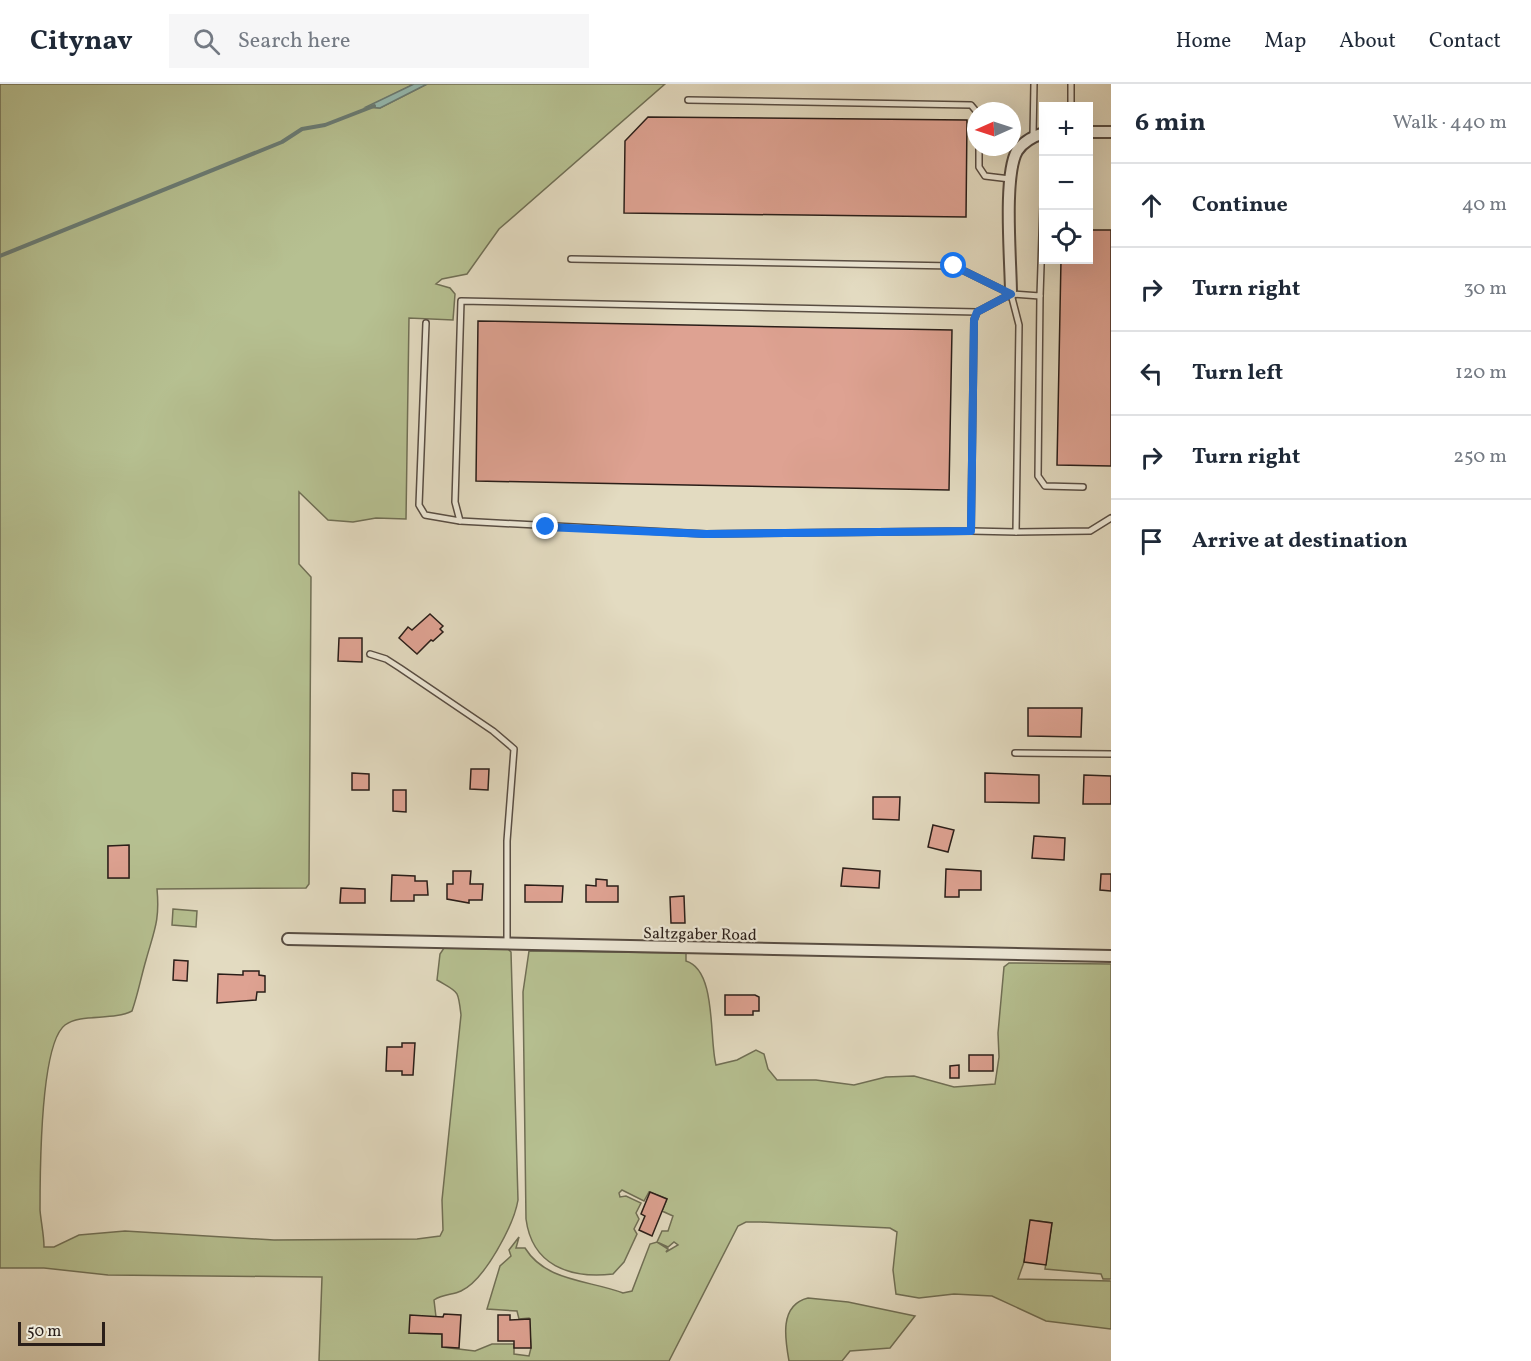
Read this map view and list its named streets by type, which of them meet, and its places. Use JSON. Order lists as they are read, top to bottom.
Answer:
{
  "streets": {
    "street": ["Saltzgaber Road"]
  },
  "scale_bar": "50 m",
  "north": "left",
  "page": {
    "header": "Citynav",
    "search": "Search here",
    "nav": [
      "Home",
      "Map",
      "About",
      "Contact"
    ],
    "heading": ["6 min", "Walk · 440 m"],
    "map_buttons": ["+", "−"],
    "list": [
      ["Continue", "40 m"],
      ["Turn right", "30 m"],
      ["Turn left", "120 m"],
      ["Turn right", "250 m"],
      "Arrive at destination"
    ],
    "scale": "50 m"
  }
}
